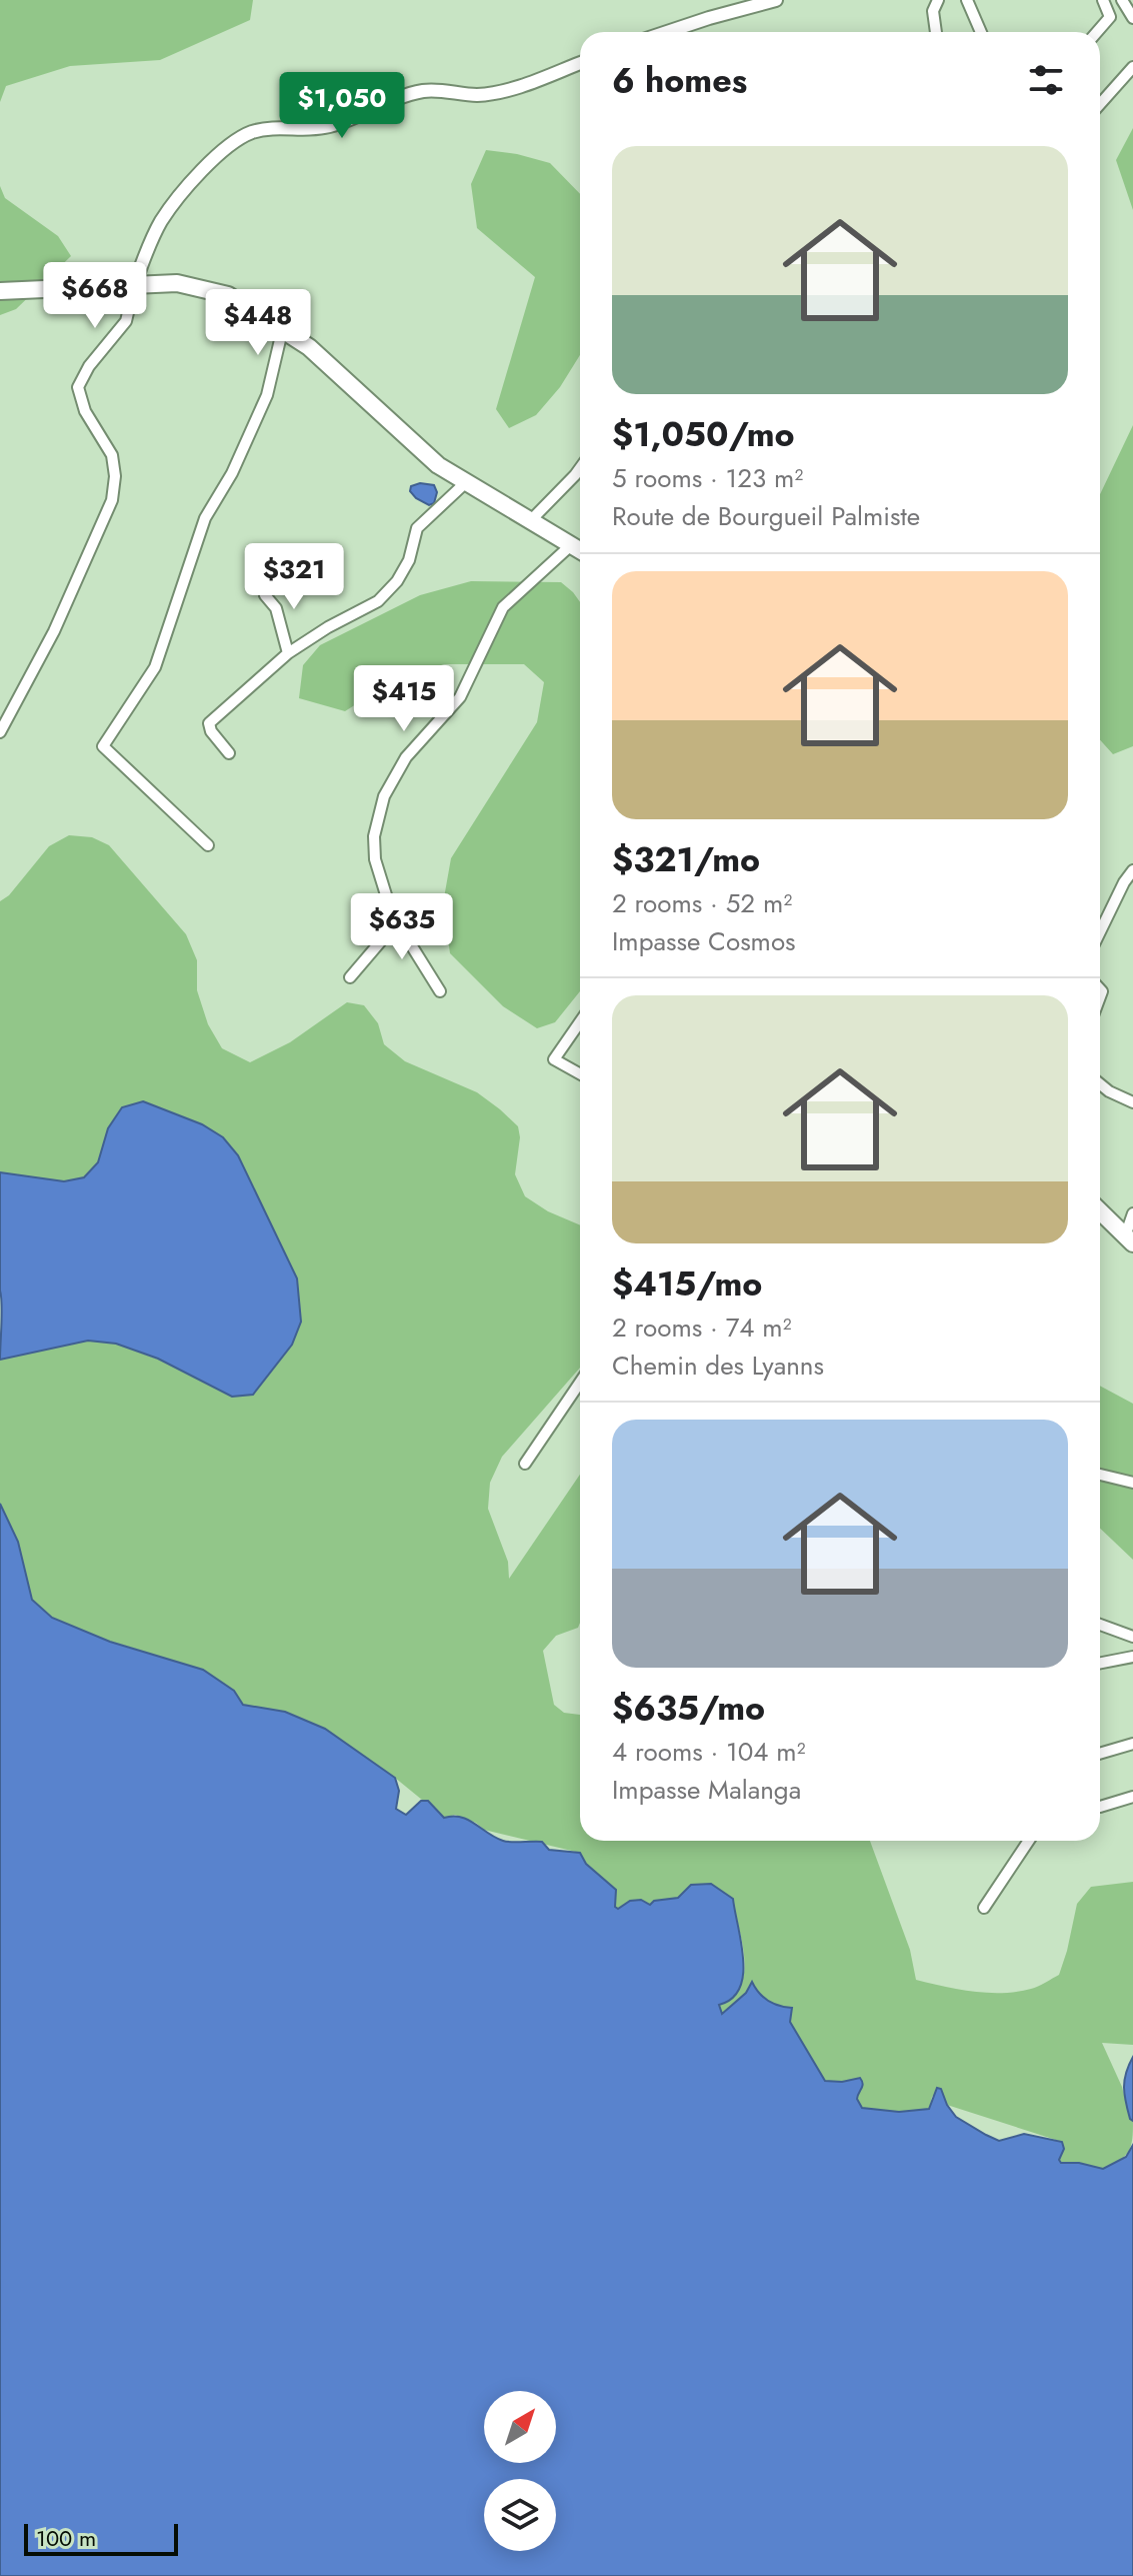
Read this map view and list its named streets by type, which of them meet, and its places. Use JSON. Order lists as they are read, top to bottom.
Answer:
{
  "scale_bar": "100 m",
  "north": "top right",
  "page": {
    "heading": "6 homes",
    "price": [
      "$1,050",
      "$668",
      "$448",
      "$321",
      "$415",
      "$635"
    ],
    "list": [
      {
        "name": "$1,050/mo",
        "note": "5 rooms · 123 m² · Route de Bourgueil Palmiste"
      },
      {
        "name": "$321/mo",
        "note": "2 rooms · 52 m² · Impasse Cosmos"
      },
      {
        "name": "$415/mo",
        "note": "2 rooms · 74 m² · Chemin des Lyanns"
      },
      {
        "name": "$635/mo",
        "note": "4 rooms · 104 m² · Impasse Malanga"
      }
    ],
    "scale": "100 m"
  }
}
